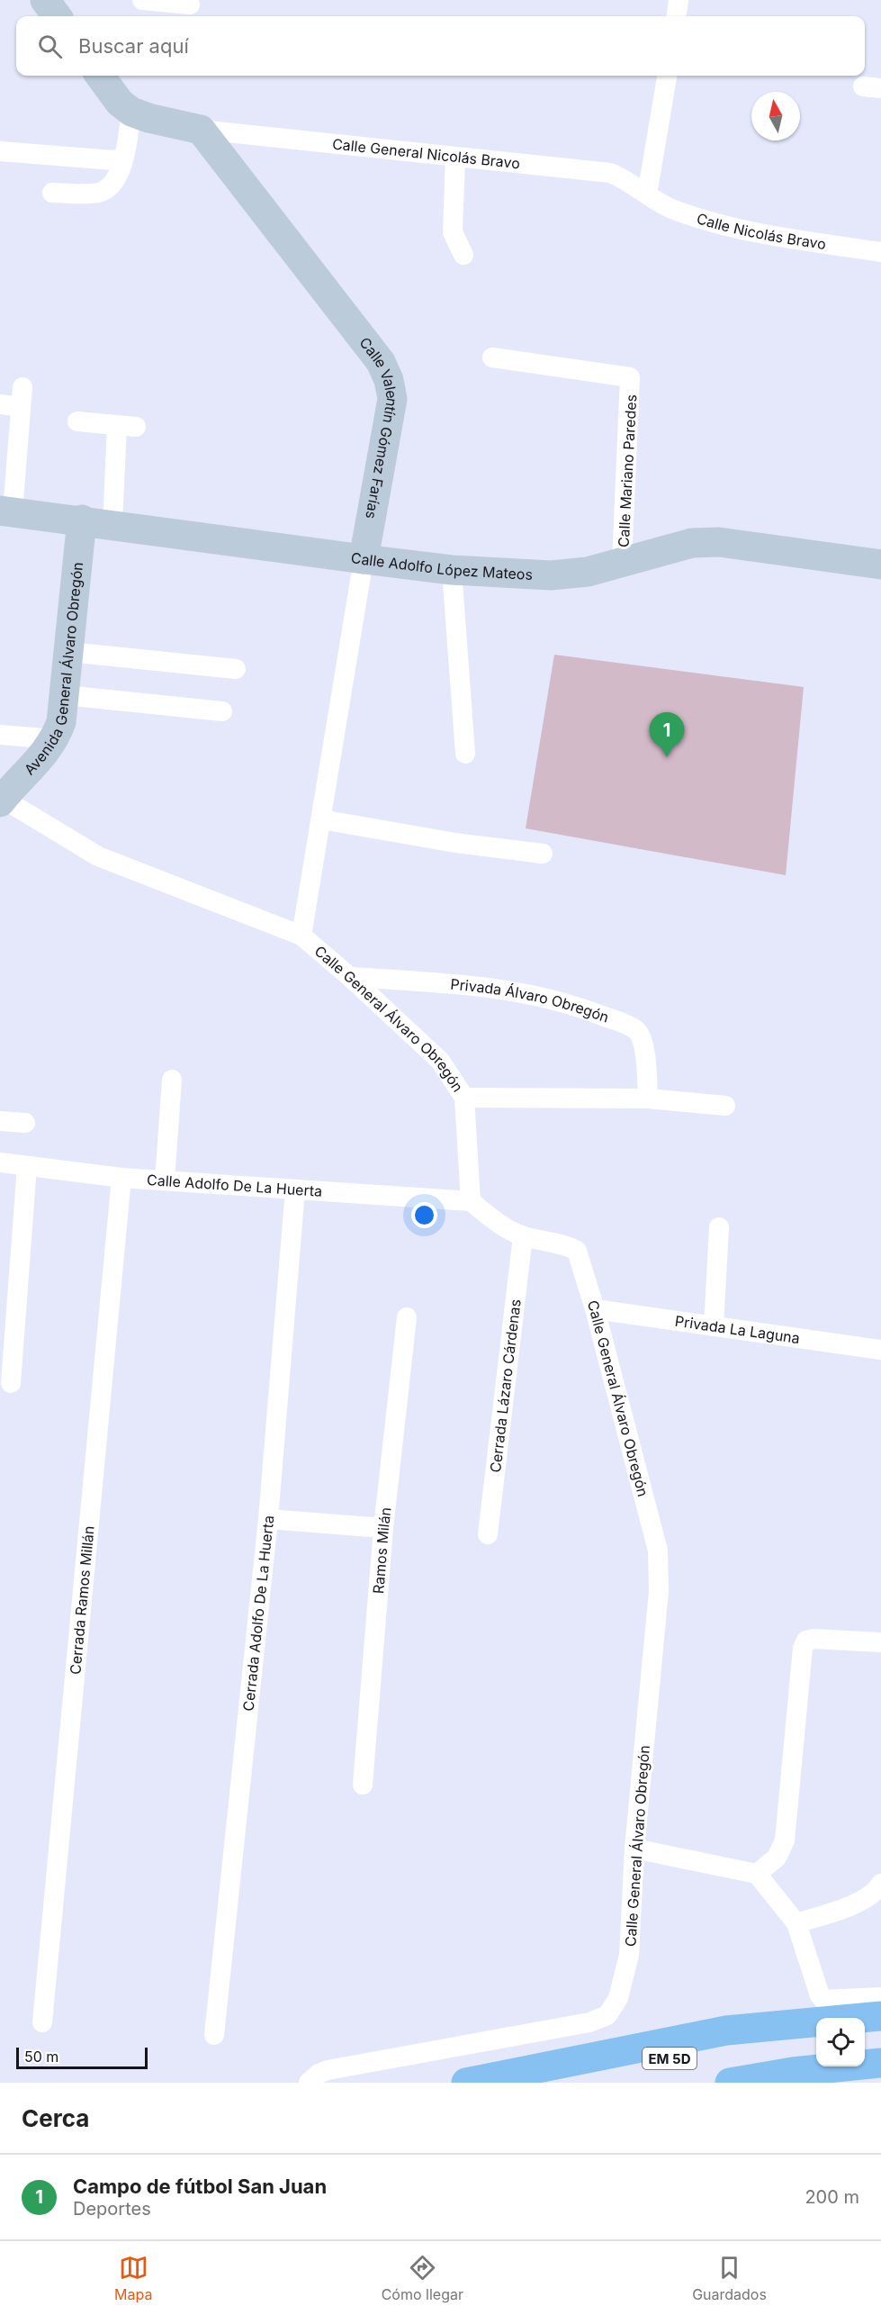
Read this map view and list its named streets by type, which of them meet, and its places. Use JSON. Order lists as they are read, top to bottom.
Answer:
{
  "streets": {
    "highway": ["EM 5D"],
    "main road": ["Calle Valentín Gómez Farías", "Calle Adolfo López Mateos", "Avenida General Álvaro Obregón"],
    "street": [
      "Calle General Nicolás Bravo",
      "Calle Nicolás Bravo",
      "Calle Mariano Paredes",
      "Privada Álvaro Obregón",
      "Calle General Álvaro Obregón",
      "Calle Adolfo De La Huerta",
      "Privada La Laguna",
      "Cerrada Lázaro Cárdenas",
      "Ramos Milán",
      "Cerrada Ramos Millán",
      "Cerrada Adolfo De La Huerta"
    ]
  },
  "crossings": [
    ["Calle General Nicolás Bravo", "Calle Nicolás Bravo"],
    ["Calle General Nicolás Bravo", "Calle Valentín Gómez Farías"],
    ["Calle Valentín Gómez Farías", "Calle Adolfo López Mateos"],
    ["Calle Valentín Gómez Farías", "Calle General Álvaro Obregón"],
    ["Calle Mariano Paredes", "Calle Adolfo López Mateos"],
    ["Calle Adolfo López Mateos", "Avenida General Álvaro Obregón"],
    ["Avenida General Álvaro Obregón", "Calle General Álvaro Obregón"],
    ["Privada Álvaro Obregón", "Calle General Álvaro Obregón"],
    ["Calle General Álvaro Obregón", "Calle Adolfo De La Huerta"],
    ["Calle General Álvaro Obregón", "Privada La Laguna"],
    ["Calle General Álvaro Obregón", "Cerrada Lázaro Cárdenas"],
    ["Calle Adolfo De La Huerta", "Cerrada Ramos Millán"],
    ["Calle Adolfo De La Huerta", "Cerrada Adolfo De La Huerta"]
  ],
  "scale_bar": "50 m",
  "north": "top",
  "page": {
    "search": "Buscar aquí",
    "pins": "1",
    "scale": "50 m",
    "heading": "Cerca",
    "list": [
      {
        "mark": "1",
        "name": "Campo de fútbol San Juan",
        "note": "Deportes",
        "value": "200 m"
      }
    ],
    "nav": ["Mapa", "Cómo llegar", "Guardados"]
  }
}
